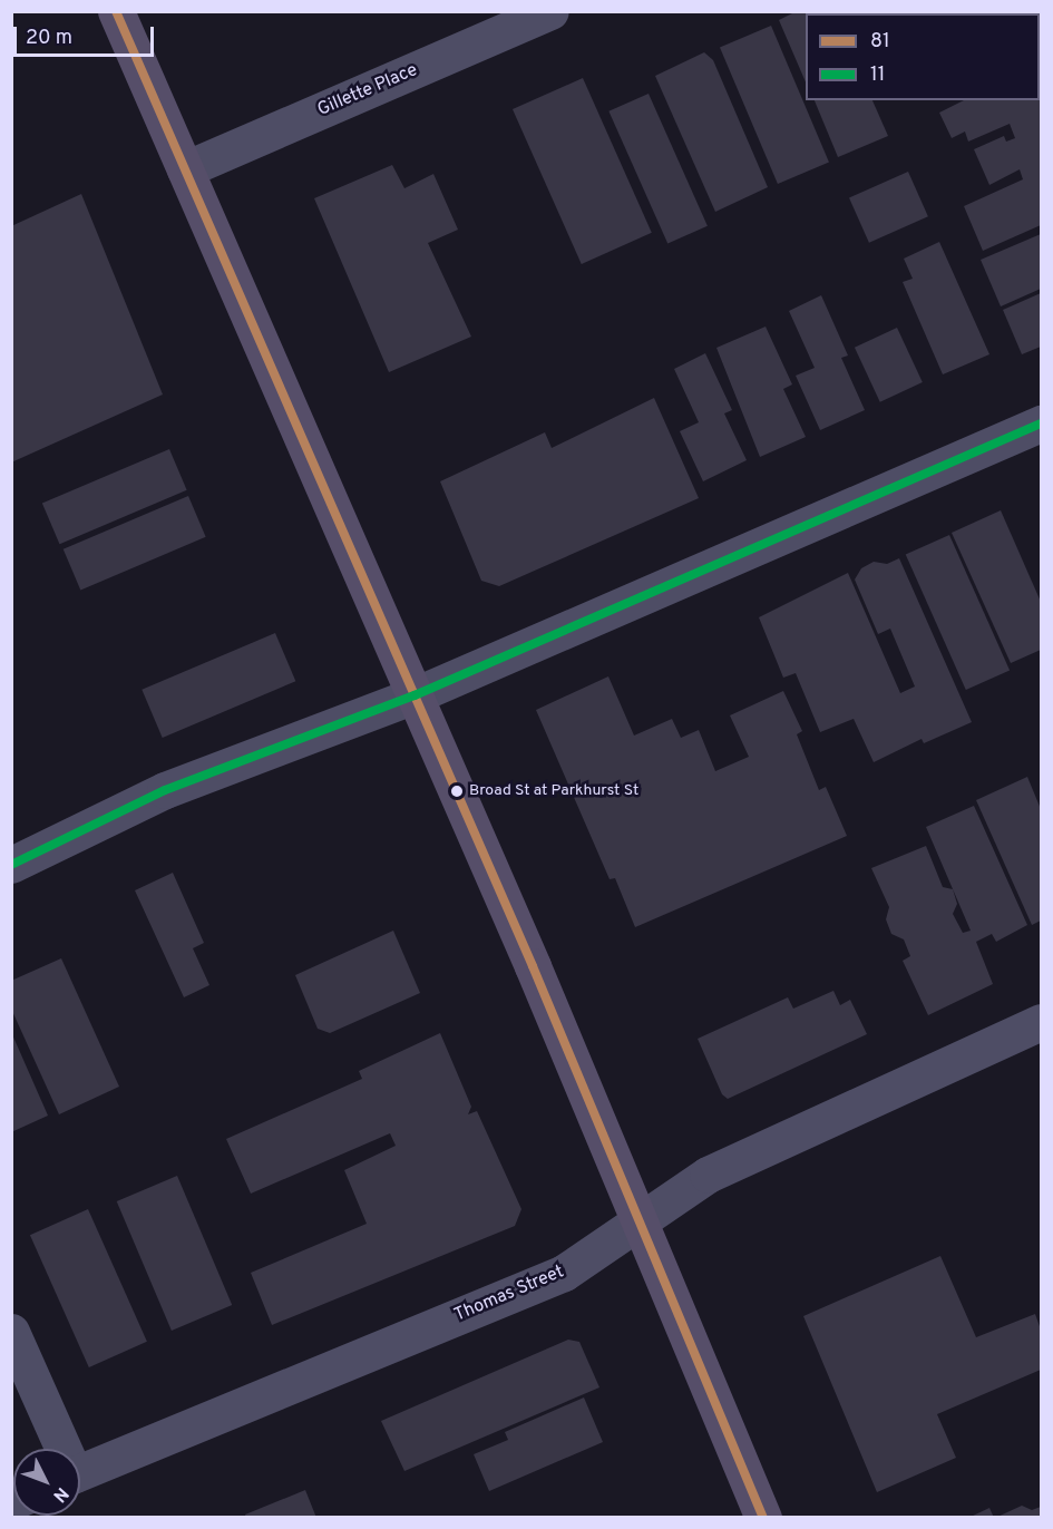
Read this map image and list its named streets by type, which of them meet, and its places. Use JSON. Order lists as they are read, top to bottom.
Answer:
{
  "streets": {
    "street": ["Gillette Place", "Thomas Street"]
  },
  "places": ["Broad St at Parkhurst St"],
  "lines": ["transit line 81", "transit line 11"],
  "legend": ["81", "11"],
  "scale_bar": "20 m",
  "north": "bottom right"
}
